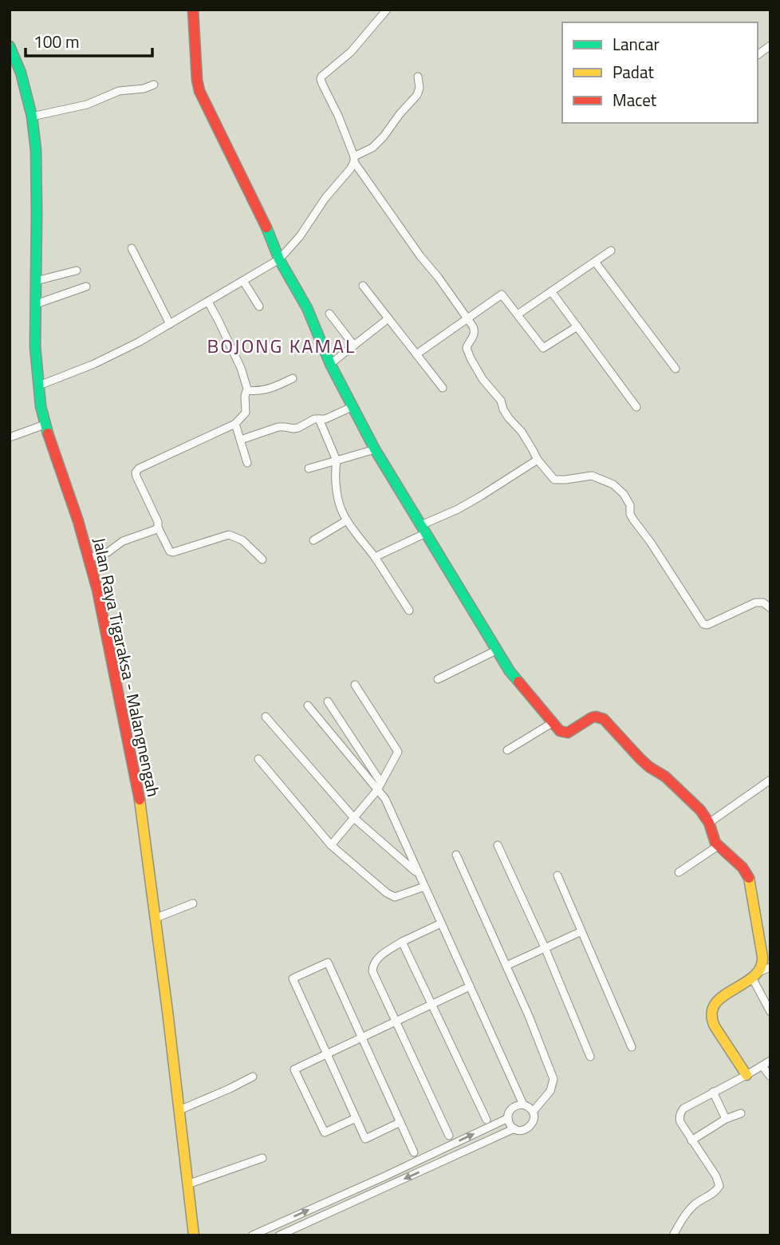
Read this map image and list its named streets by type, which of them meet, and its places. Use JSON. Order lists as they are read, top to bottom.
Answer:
{
  "streets": {
    "street": ["Jalan Raya Tigaraksa - Malangnengah"]
  },
  "districts": ["BOJONG KAMAL"],
  "legend": ["Lancar", "Padat", "Macet"],
  "scale_bar": "100 m"
}
